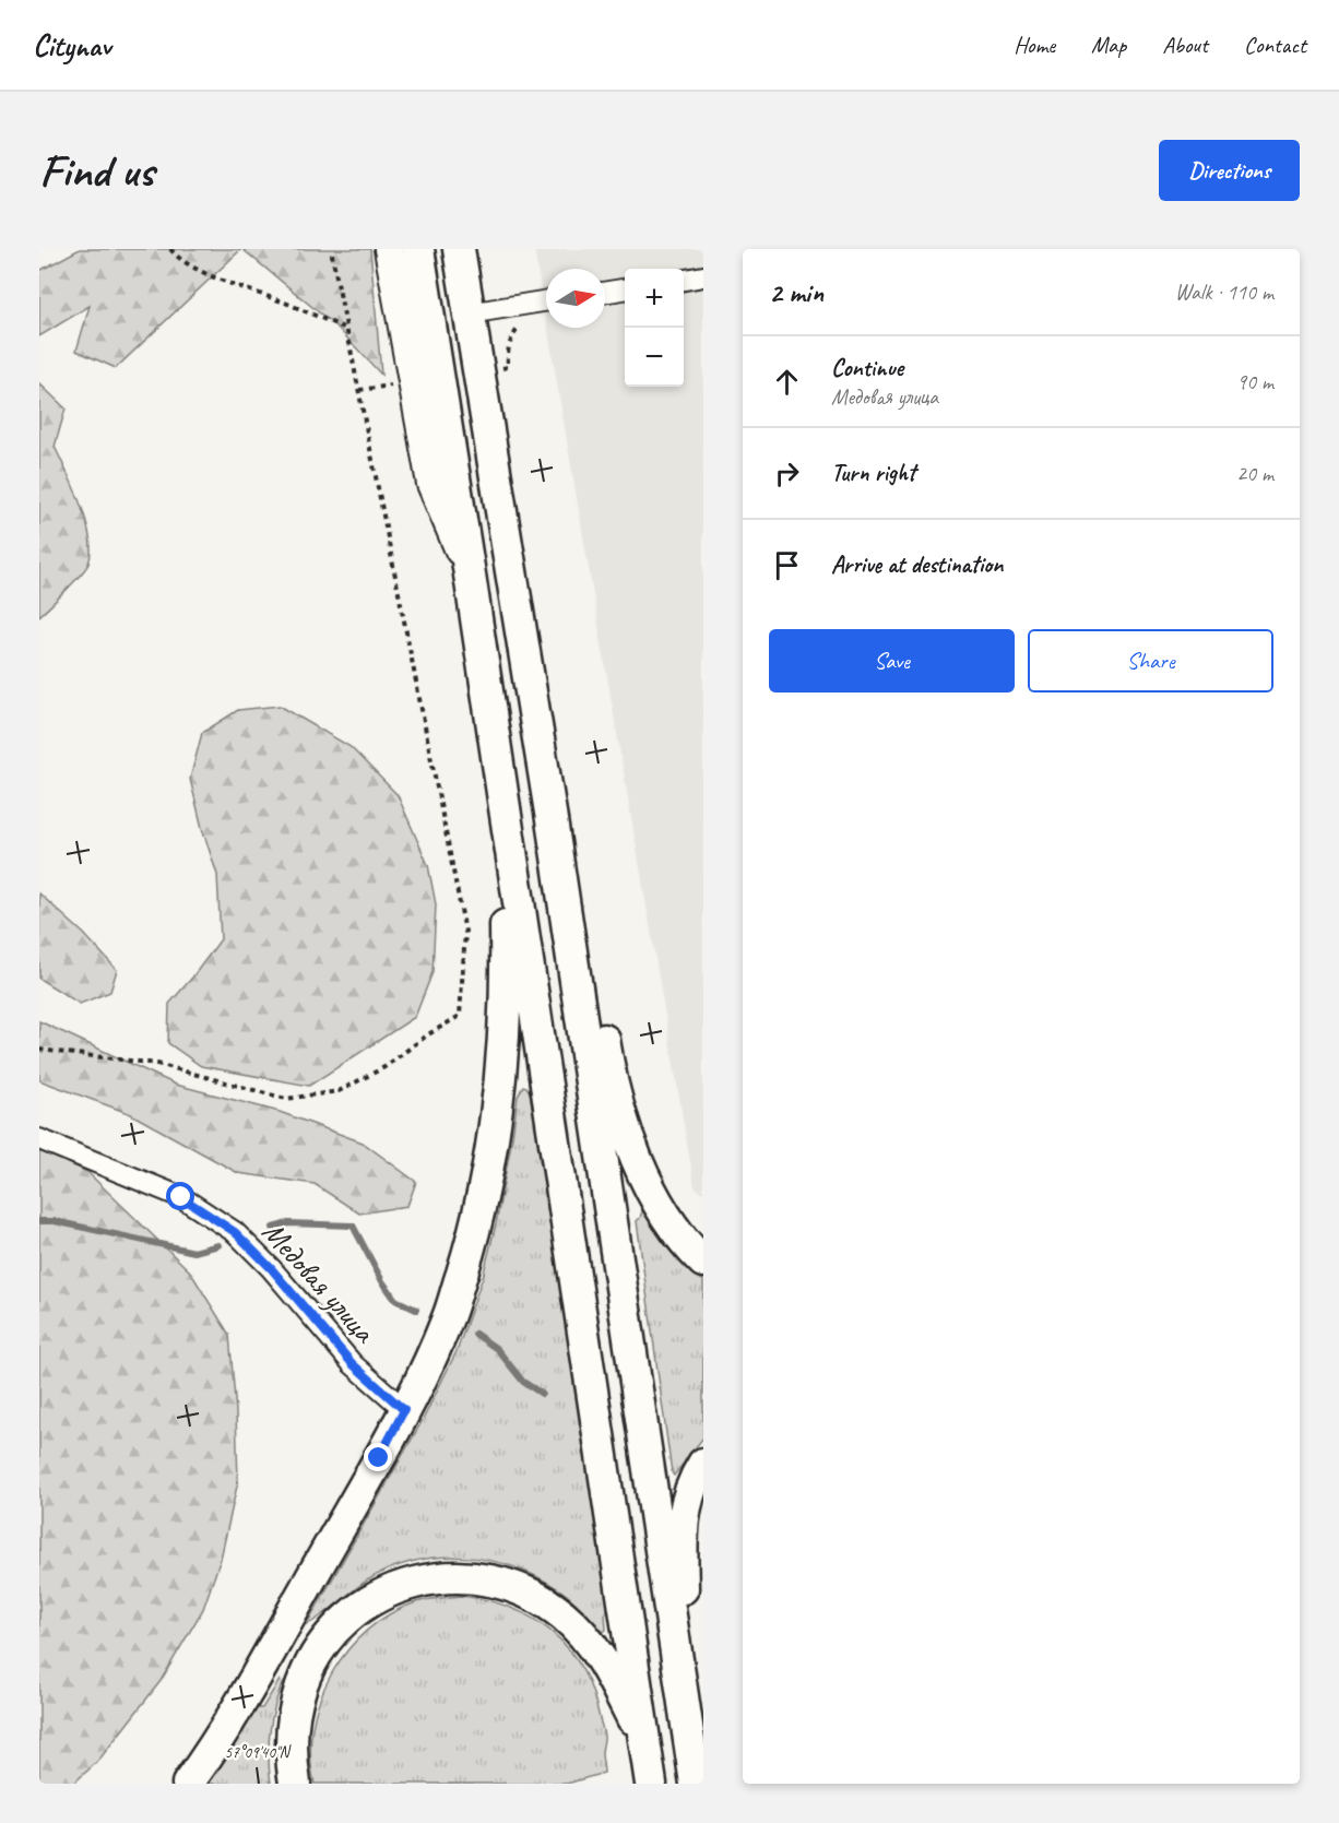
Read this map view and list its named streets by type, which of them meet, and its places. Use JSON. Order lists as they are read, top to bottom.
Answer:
{
  "streets": {
    "street": ["Медовая улица"]
  },
  "north": "right",
  "page": {
    "header": "Citynav",
    "nav": [
      "Home",
      "Map",
      "About",
      "Contact"
    ],
    "buttons": [
      "Directions",
      ["Save", "Share"]
    ],
    "title": "Find us",
    "heading": ["2 min", "Walk · 110 m"],
    "map_buttons": ["+", "−"],
    "list": [
      ["Continue", "Медовая улица", "90 m"],
      ["Turn right", "20 m"],
      "Arrive at destination"
    ]
  },
  "coordinates": ["57°09'40\"N"]
}
